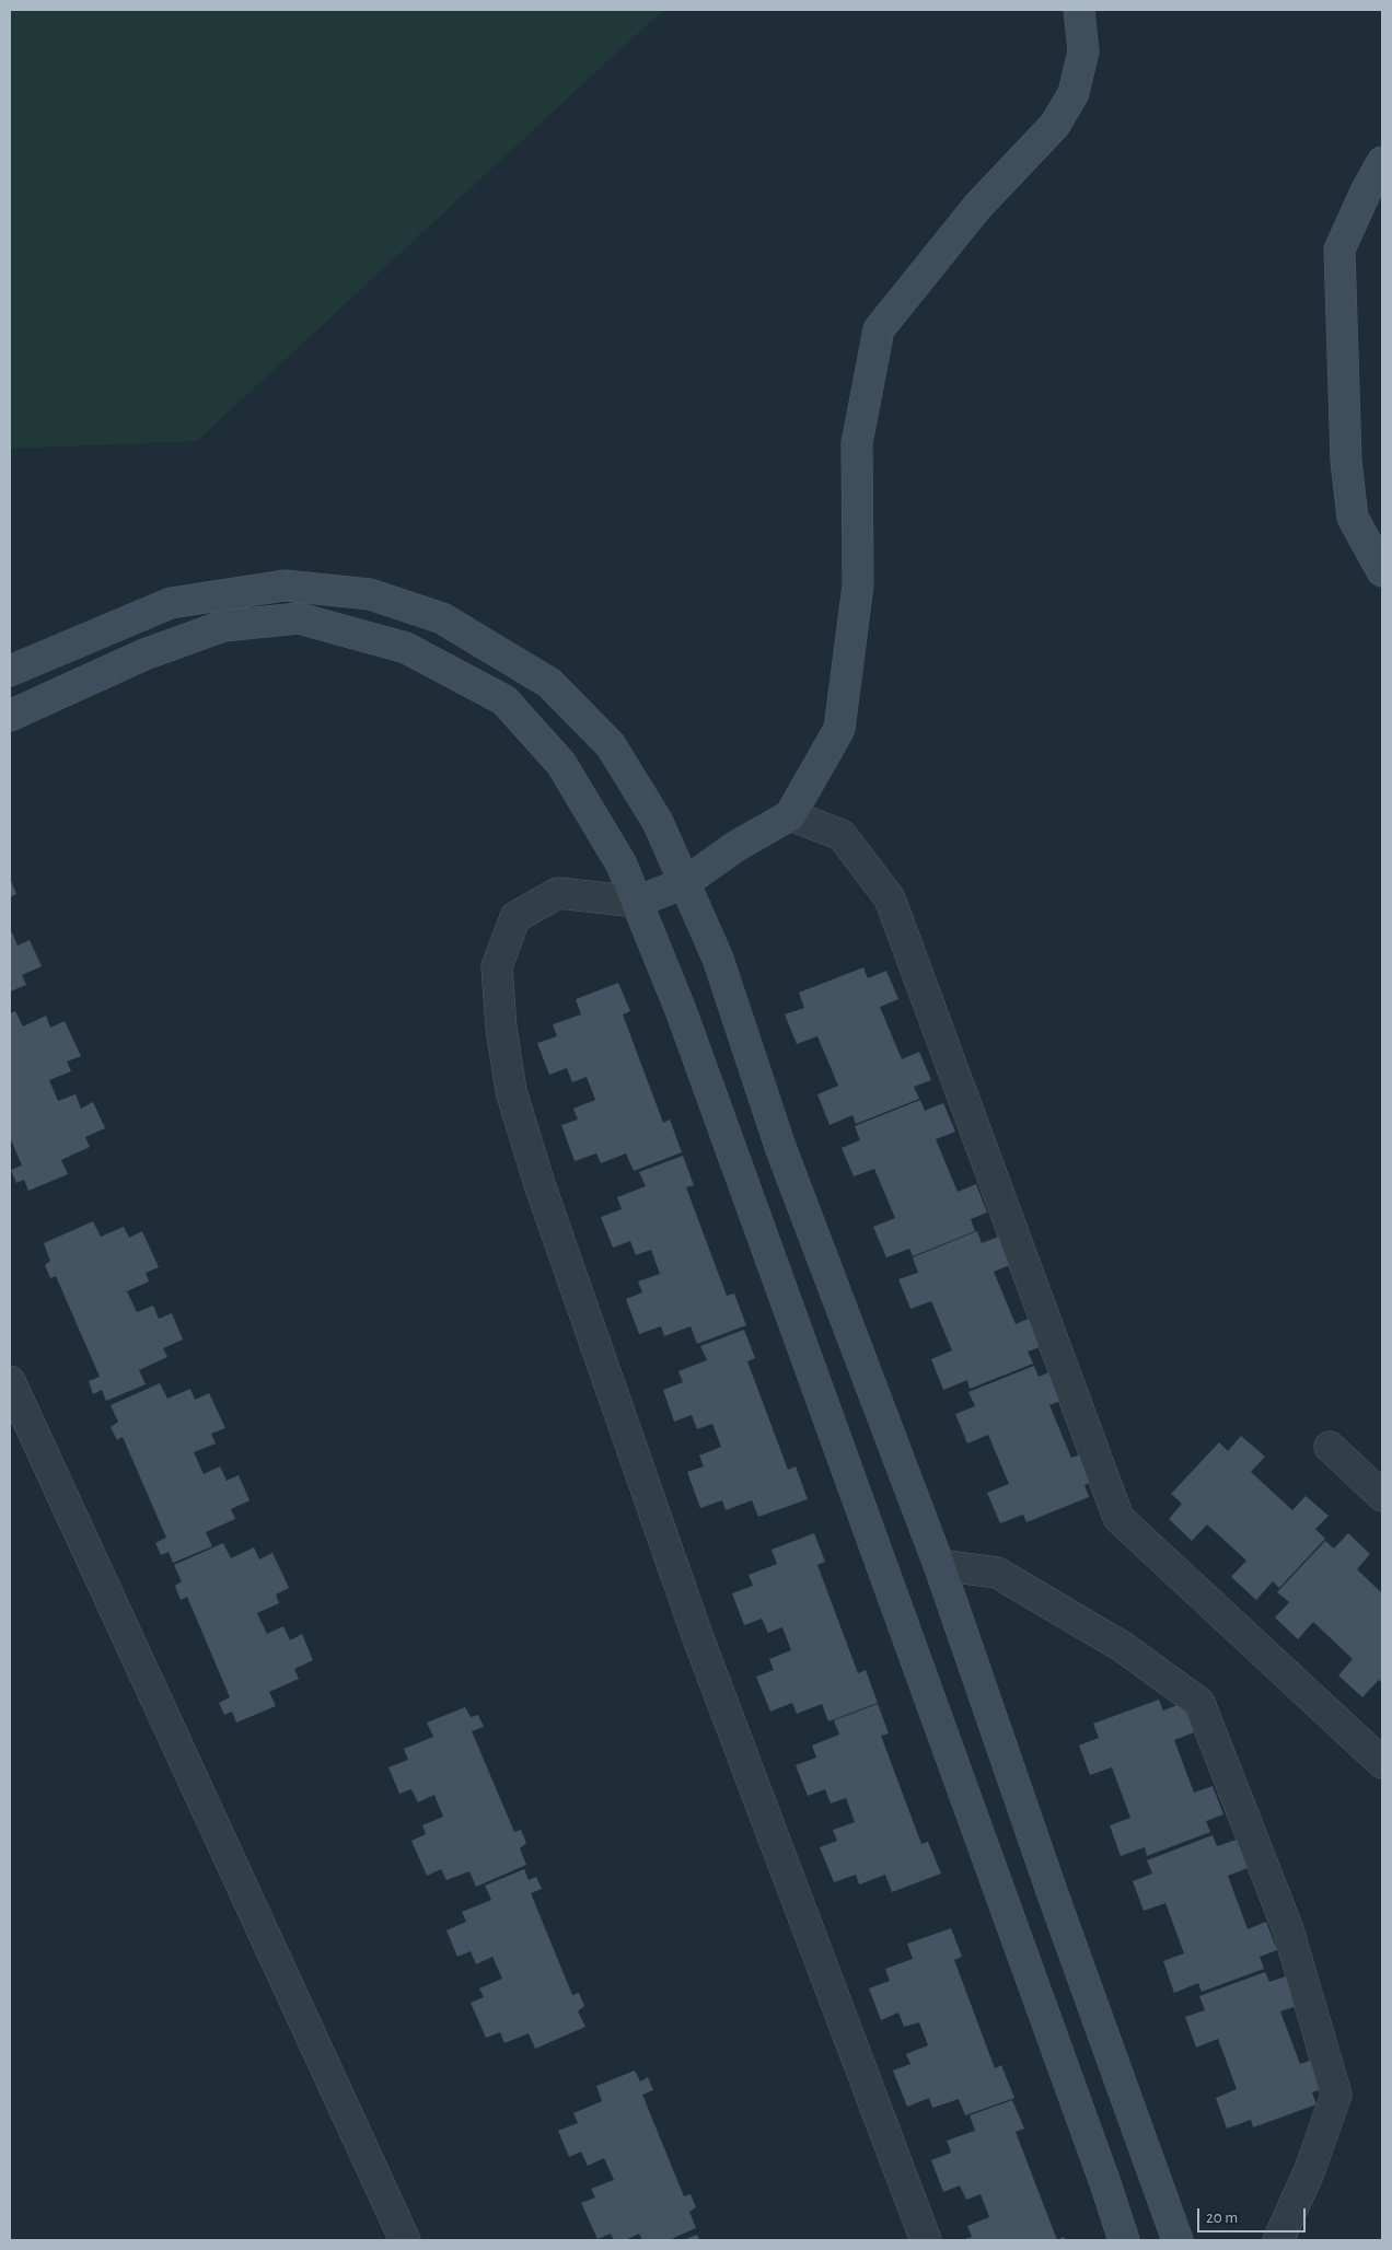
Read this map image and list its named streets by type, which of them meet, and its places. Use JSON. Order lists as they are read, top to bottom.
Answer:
{
  "scale_bar": "20 m"
}
